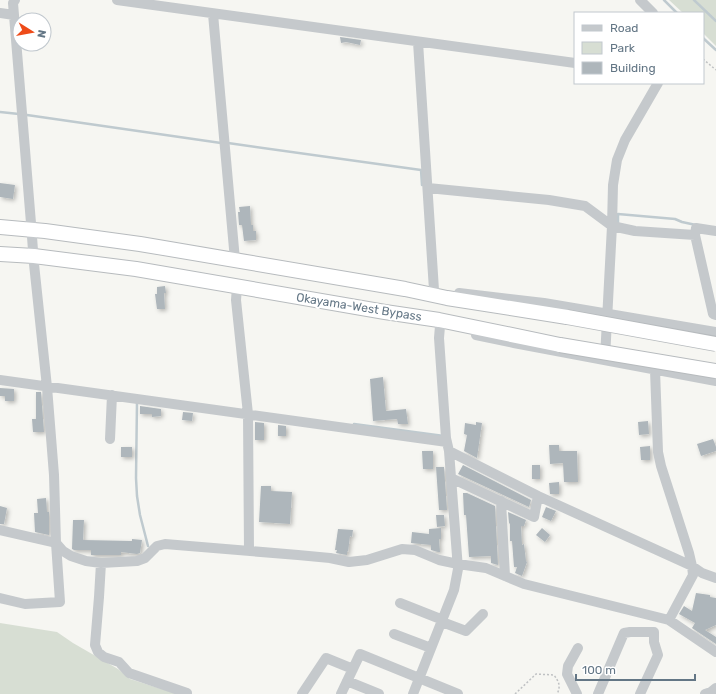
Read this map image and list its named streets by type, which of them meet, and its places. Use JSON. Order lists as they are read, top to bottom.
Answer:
{
  "streets": {
    "highway": ["Okayama-West Bypass"]
  },
  "legend": ["Road", "Park", "Building"],
  "scale_bar": "100 m",
  "north": "right"
}
